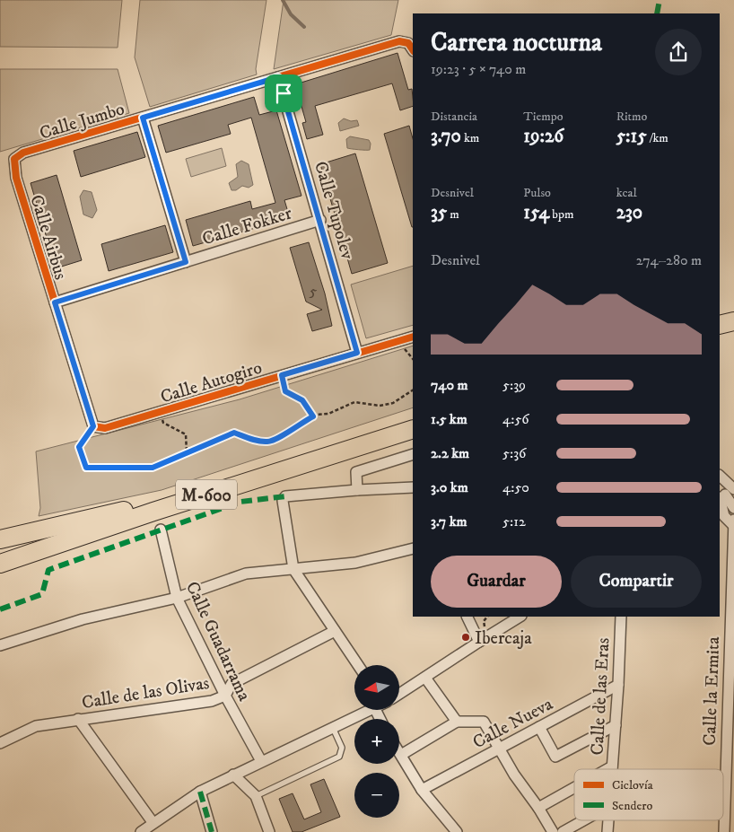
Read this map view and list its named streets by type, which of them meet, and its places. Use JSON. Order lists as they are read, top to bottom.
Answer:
{
  "streets": {
    "highway": ["M-600"],
    "street": [
      "Calle Jumbo",
      "Calle Tupolev",
      "Calle Fokker",
      "Calle Airbus",
      "Calle Autogiro",
      "Calle Guadarrama",
      "Calle la Ermita",
      "Calle de las Olivas",
      "Calle de las Eras",
      "Calle Nueva"
    ]
  },
  "crossings": [
    ["Calle Jumbo", "Calle Tupolev"],
    ["Calle Jumbo", "Calle Airbus"],
    ["Calle Tupolev", "Calle Fokker"],
    ["Calle Tupolev", "Calle Autogiro"],
    ["Calle Fokker", "Calle Airbus"],
    ["Calle Airbus", "Calle Autogiro"],
    ["Calle Guadarrama", "Calle de las Olivas"],
    ["Calle de las Eras", "Calle Nueva"]
  ],
  "places": ["Ibercaja"],
  "house_numbers": ["5"],
  "legend": ["Ciclovía", "Sendero"],
  "north": "left",
  "page": {
    "heading": ["Carrera nocturna", "19:23 · 5 × 740 m"],
    "stats": [
      ["Distancia", "3.70 km"],
      ["Tiempo", "19:26"],
      ["Ritmo", "5:15 /km"],
      ["Desnivel", "35 m"],
      ["Pulso", "154 bpm"],
      ["kcal", "230"]
    ],
    "chart": ["Desnivel", "274–280 m"],
    "list": [
      {
        "name": "740 m",
        "note": "5:39"
      },
      {
        "name": "1.5 km",
        "note": "4:56"
      },
      {
        "name": "2.2 km",
        "note": "5:36"
      },
      {
        "name": "3.0 km",
        "note": "4:50"
      },
      {
        "name": "3.7 km",
        "note": "5:12"
      }
    ],
    "buttons": ["Guardar", "Compartir"],
    "map_buttons": ["+", "−"]
  }
}
